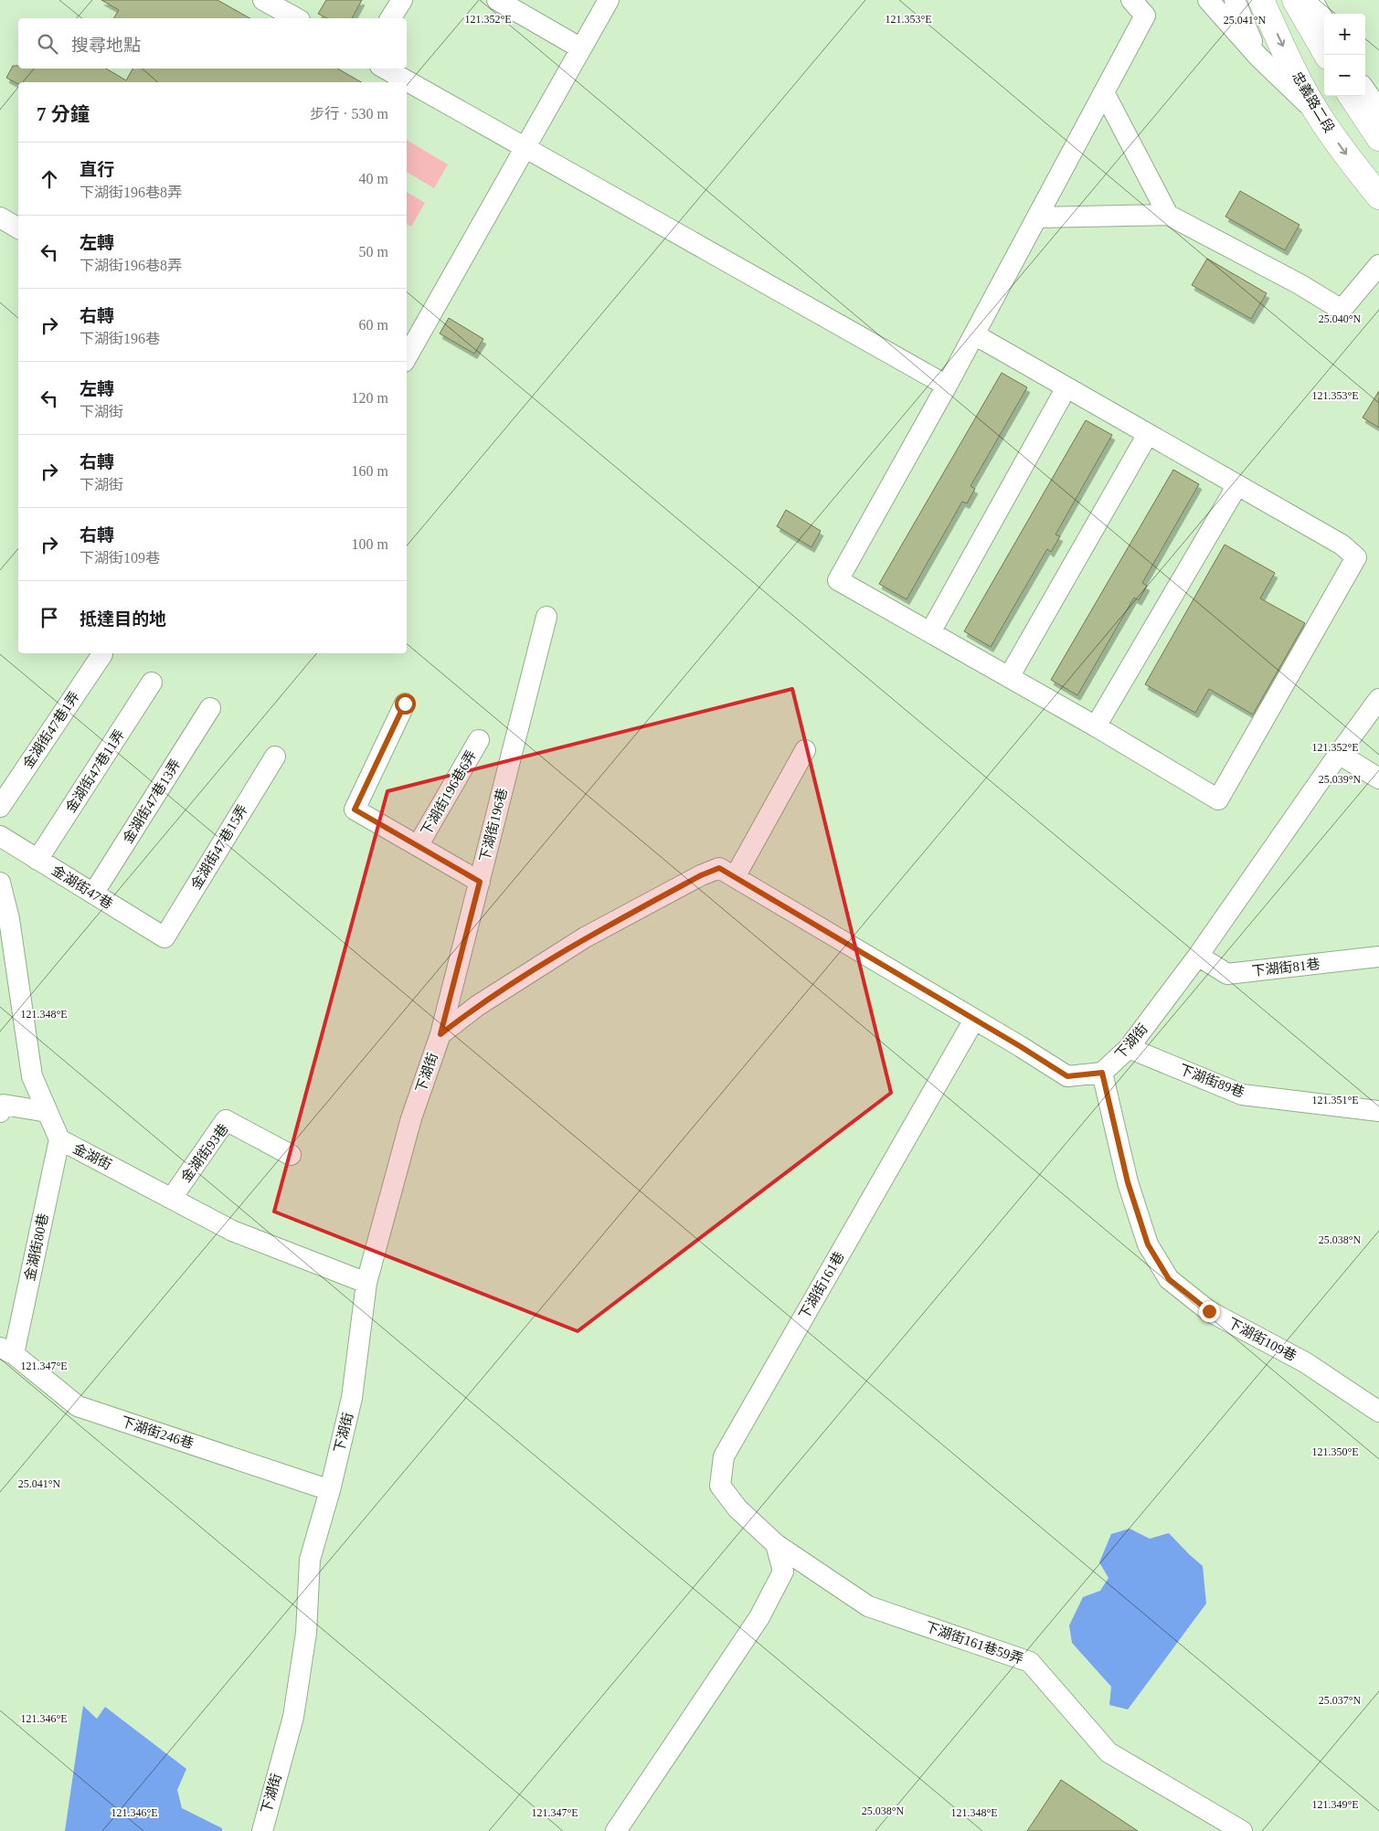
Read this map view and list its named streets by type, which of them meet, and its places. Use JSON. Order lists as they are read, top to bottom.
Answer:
{
  "streets": {
    "main road": ["忠義路二段"],
    "street": [
      "金湖街47巷1弄",
      "金湖街47巷11弄",
      "下湖街196巷6弄",
      "金湖街47巷13弄",
      "下湖街196巷",
      "金湖街47巷15弄",
      "金湖街47巷",
      "下湖街81巷",
      "下湖街",
      "下湖街89巷",
      "金湖街93巷",
      "金湖街",
      "金湖街80巷",
      "下湖街161巷",
      "下湖街109巷",
      "下湖街246巷",
      "下湖街161巷59弄"
    ]
  },
  "crossings": [
    ["金湖街47巷11弄", "金湖街47巷"],
    ["金湖街47巷13弄", "金湖街47巷"],
    ["下湖街196巷", "下湖街"],
    ["金湖街47巷15弄", "金湖街47巷"],
    ["下湖街81巷", "下湖街"],
    ["下湖街", "下湖街89巷"],
    ["下湖街", "金湖街"],
    ["下湖街", "下湖街161巷"],
    ["下湖街", "下湖街109巷"],
    ["下湖街", "下湖街246巷"],
    ["金湖街93巷", "金湖街"],
    ["金湖街", "金湖街80巷"],
    ["金湖街80巷", "下湖街246巷"],
    ["下湖街161巷", "下湖街161巷59弄"]
  ],
  "page": {
    "map_buttons": ["+", "−"],
    "search": "搜尋地點",
    "heading": ["7 分鐘", "步行 · 530 m"],
    "list": [
      ["直行", "下湖街196巷8弄", "40 m"],
      ["左轉", "下湖街196巷8弄", "50 m"],
      ["右轉", "下湖街196巷", "60 m"],
      ["左轉", "下湖街", "120 m"],
      ["右轉", "下湖街", "160 m"],
      ["右轉", "下湖街109巷", "100 m"],
      "抵達目的地"
    ]
  },
  "coordinates": [
    "121.352°E",
    "121.353°E",
    "25.041°N",
    "25.040°N",
    "25.039°N",
    "121.348°E",
    "121.351°E",
    "25.038°N",
    "121.347°E",
    "121.350°E",
    "25.037°N",
    "121.346°E",
    "121.349°E"
  ]
}
